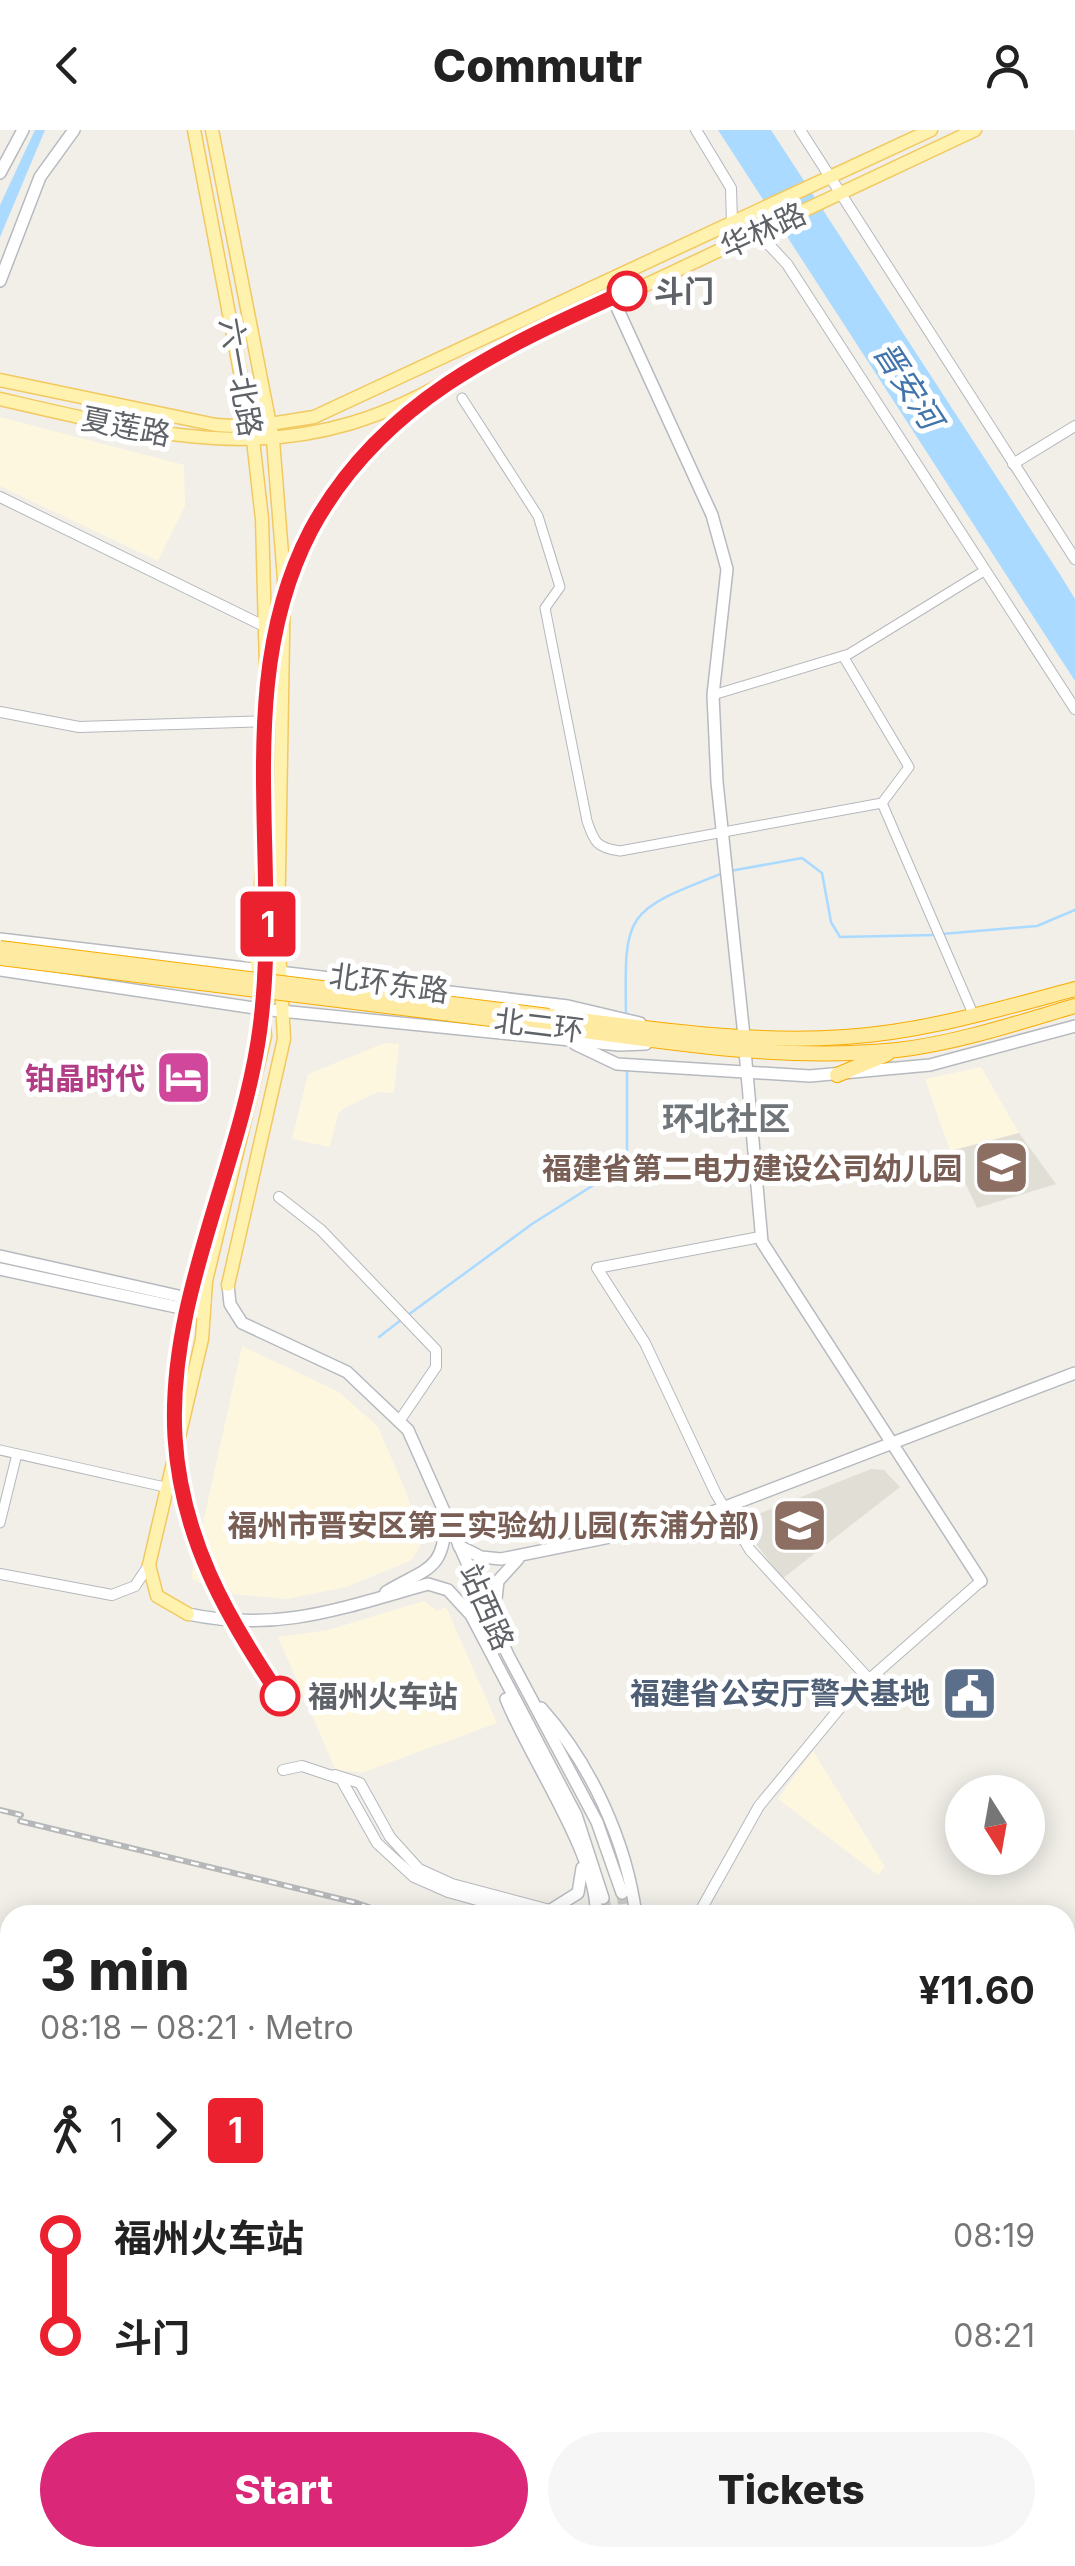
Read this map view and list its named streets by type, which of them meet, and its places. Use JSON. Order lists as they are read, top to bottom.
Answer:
{
  "streets": {
    "highway": ["北二环"],
    "main road": [
      "华林路",
      "六一北路",
      "夏莲路",
      "北环东路",
      "站西路"
    ]
  },
  "crossings": [
    ["华林路", "六一北路"],
    ["华林路", "夏莲路"],
    ["六一北路", "夏莲路"],
    ["北环东路", "北二环"]
  ],
  "districts": ["环北社区"],
  "water": ["晋安河"],
  "places": {
    "other": ["斗门", "福州火车站"],
    "hotel": ["铂晶时代"],
    "school or university": ["福建省第二电力建设公司幼儿园", "福州市晋安区第三实验幼儿园(东浦分部)"],
    "public building": ["福建省公安厅警犬基地"]
  },
  "lines": ["metro line 1"],
  "north": "bottom",
  "page": {
    "header": "Commutr",
    "on_map": "1",
    "heading": ["3 min", "08:18 – 08:21 · Metro", "¥11.60"],
    "legs": ["1", "1"],
    "list": [
      {
        "name": "福州火车站",
        "value": "08:19"
      },
      {
        "name": "斗门",
        "value": "08:21"
      }
    ],
    "buttons": ["Start", "Tickets"]
  }
}
